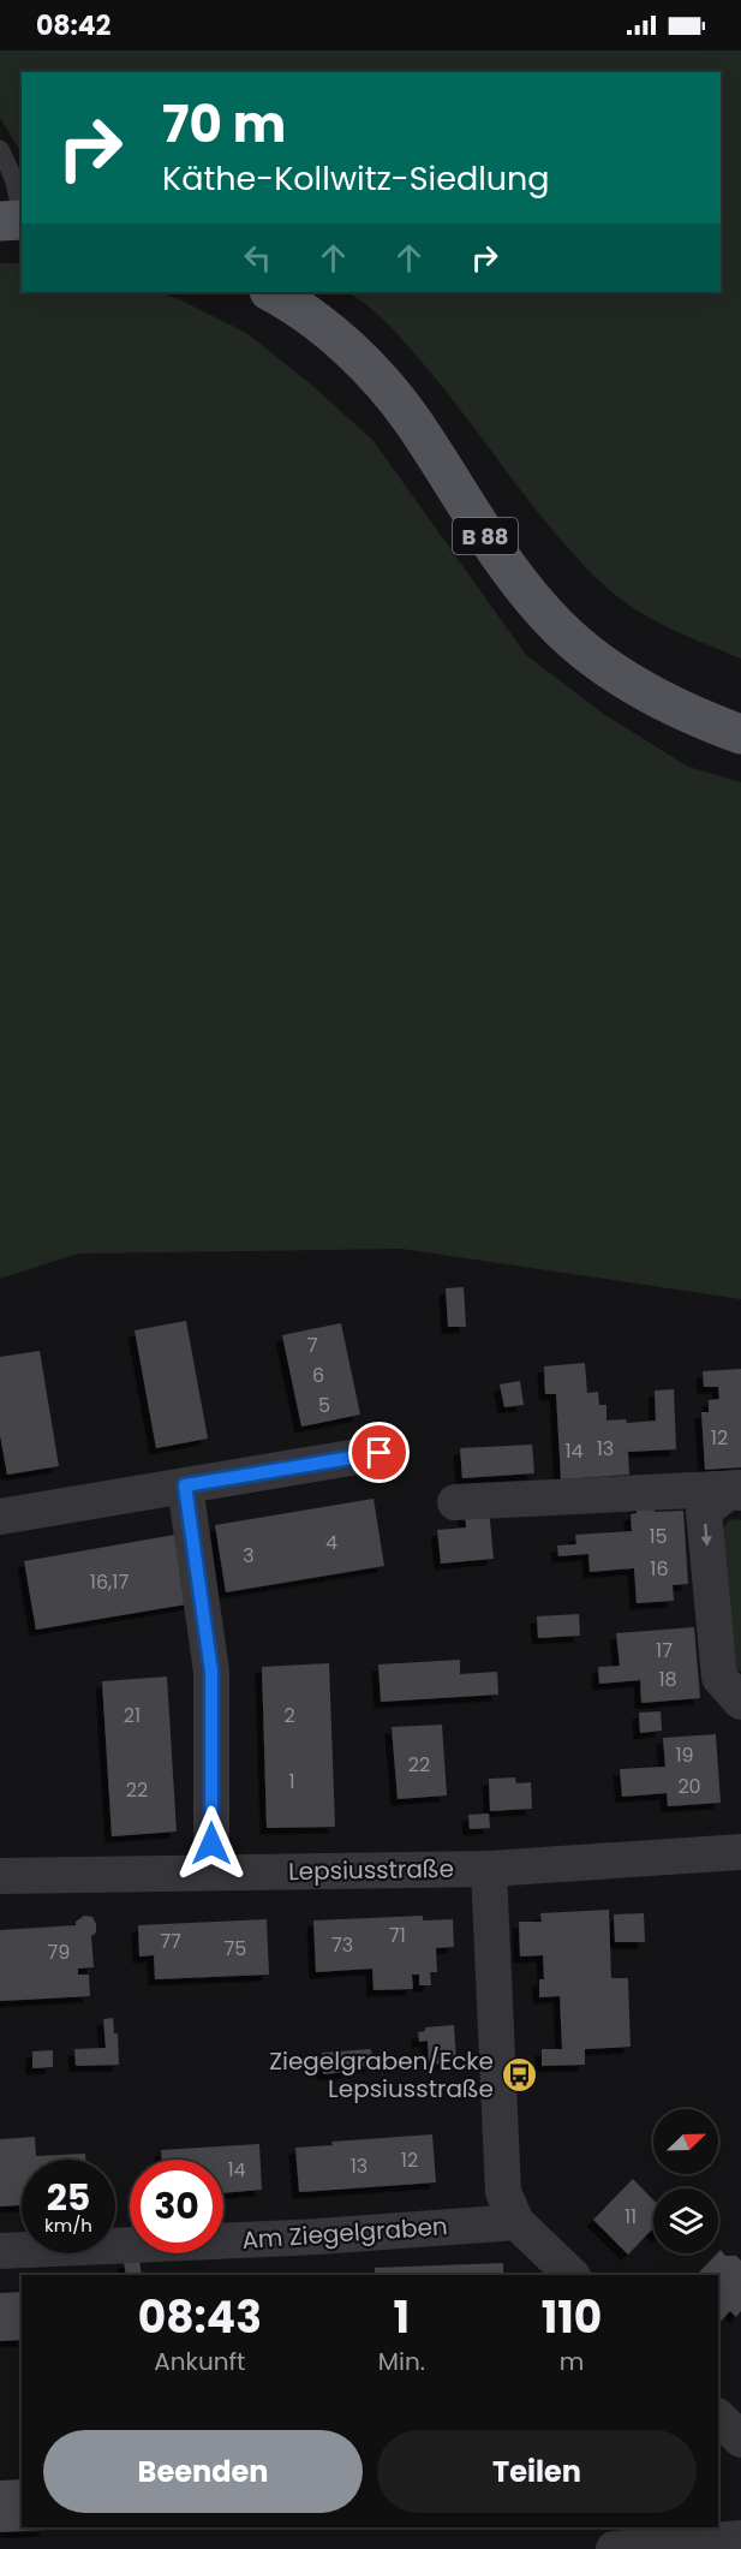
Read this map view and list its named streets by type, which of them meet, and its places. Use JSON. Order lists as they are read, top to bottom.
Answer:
{
  "streets": {
    "main road": ["B 88"],
    "street": ["Lepsiusstraße", "Am Ziegelgraben"]
  },
  "places": {
    "bus stop": ["Ziegelgraben/Ecke Lepsiusstraße"]
  },
  "house_numbers": [
    "7",
    "6",
    "5",
    "12",
    "13",
    "14",
    "15",
    "4",
    "3",
    "16",
    "16,17",
    "17",
    "18",
    "21",
    "2",
    "19",
    "22",
    "1",
    "20",
    "22",
    "71",
    "77",
    "73",
    "75",
    "79",
    "12",
    "13",
    "14",
    "11"
  ],
  "north": "top right",
  "page": {
    "status": "08:42",
    "turn": ["70 m", "Käthe-Kollwitz-Siedlung"],
    "speed": "25 km/h",
    "limit": "30",
    "eta": [
      "08:43",
      "Ankunft",
      "1",
      "Min.",
      "110",
      "m"
    ],
    "buttons": ["Beenden", "Teilen"]
  }
}
